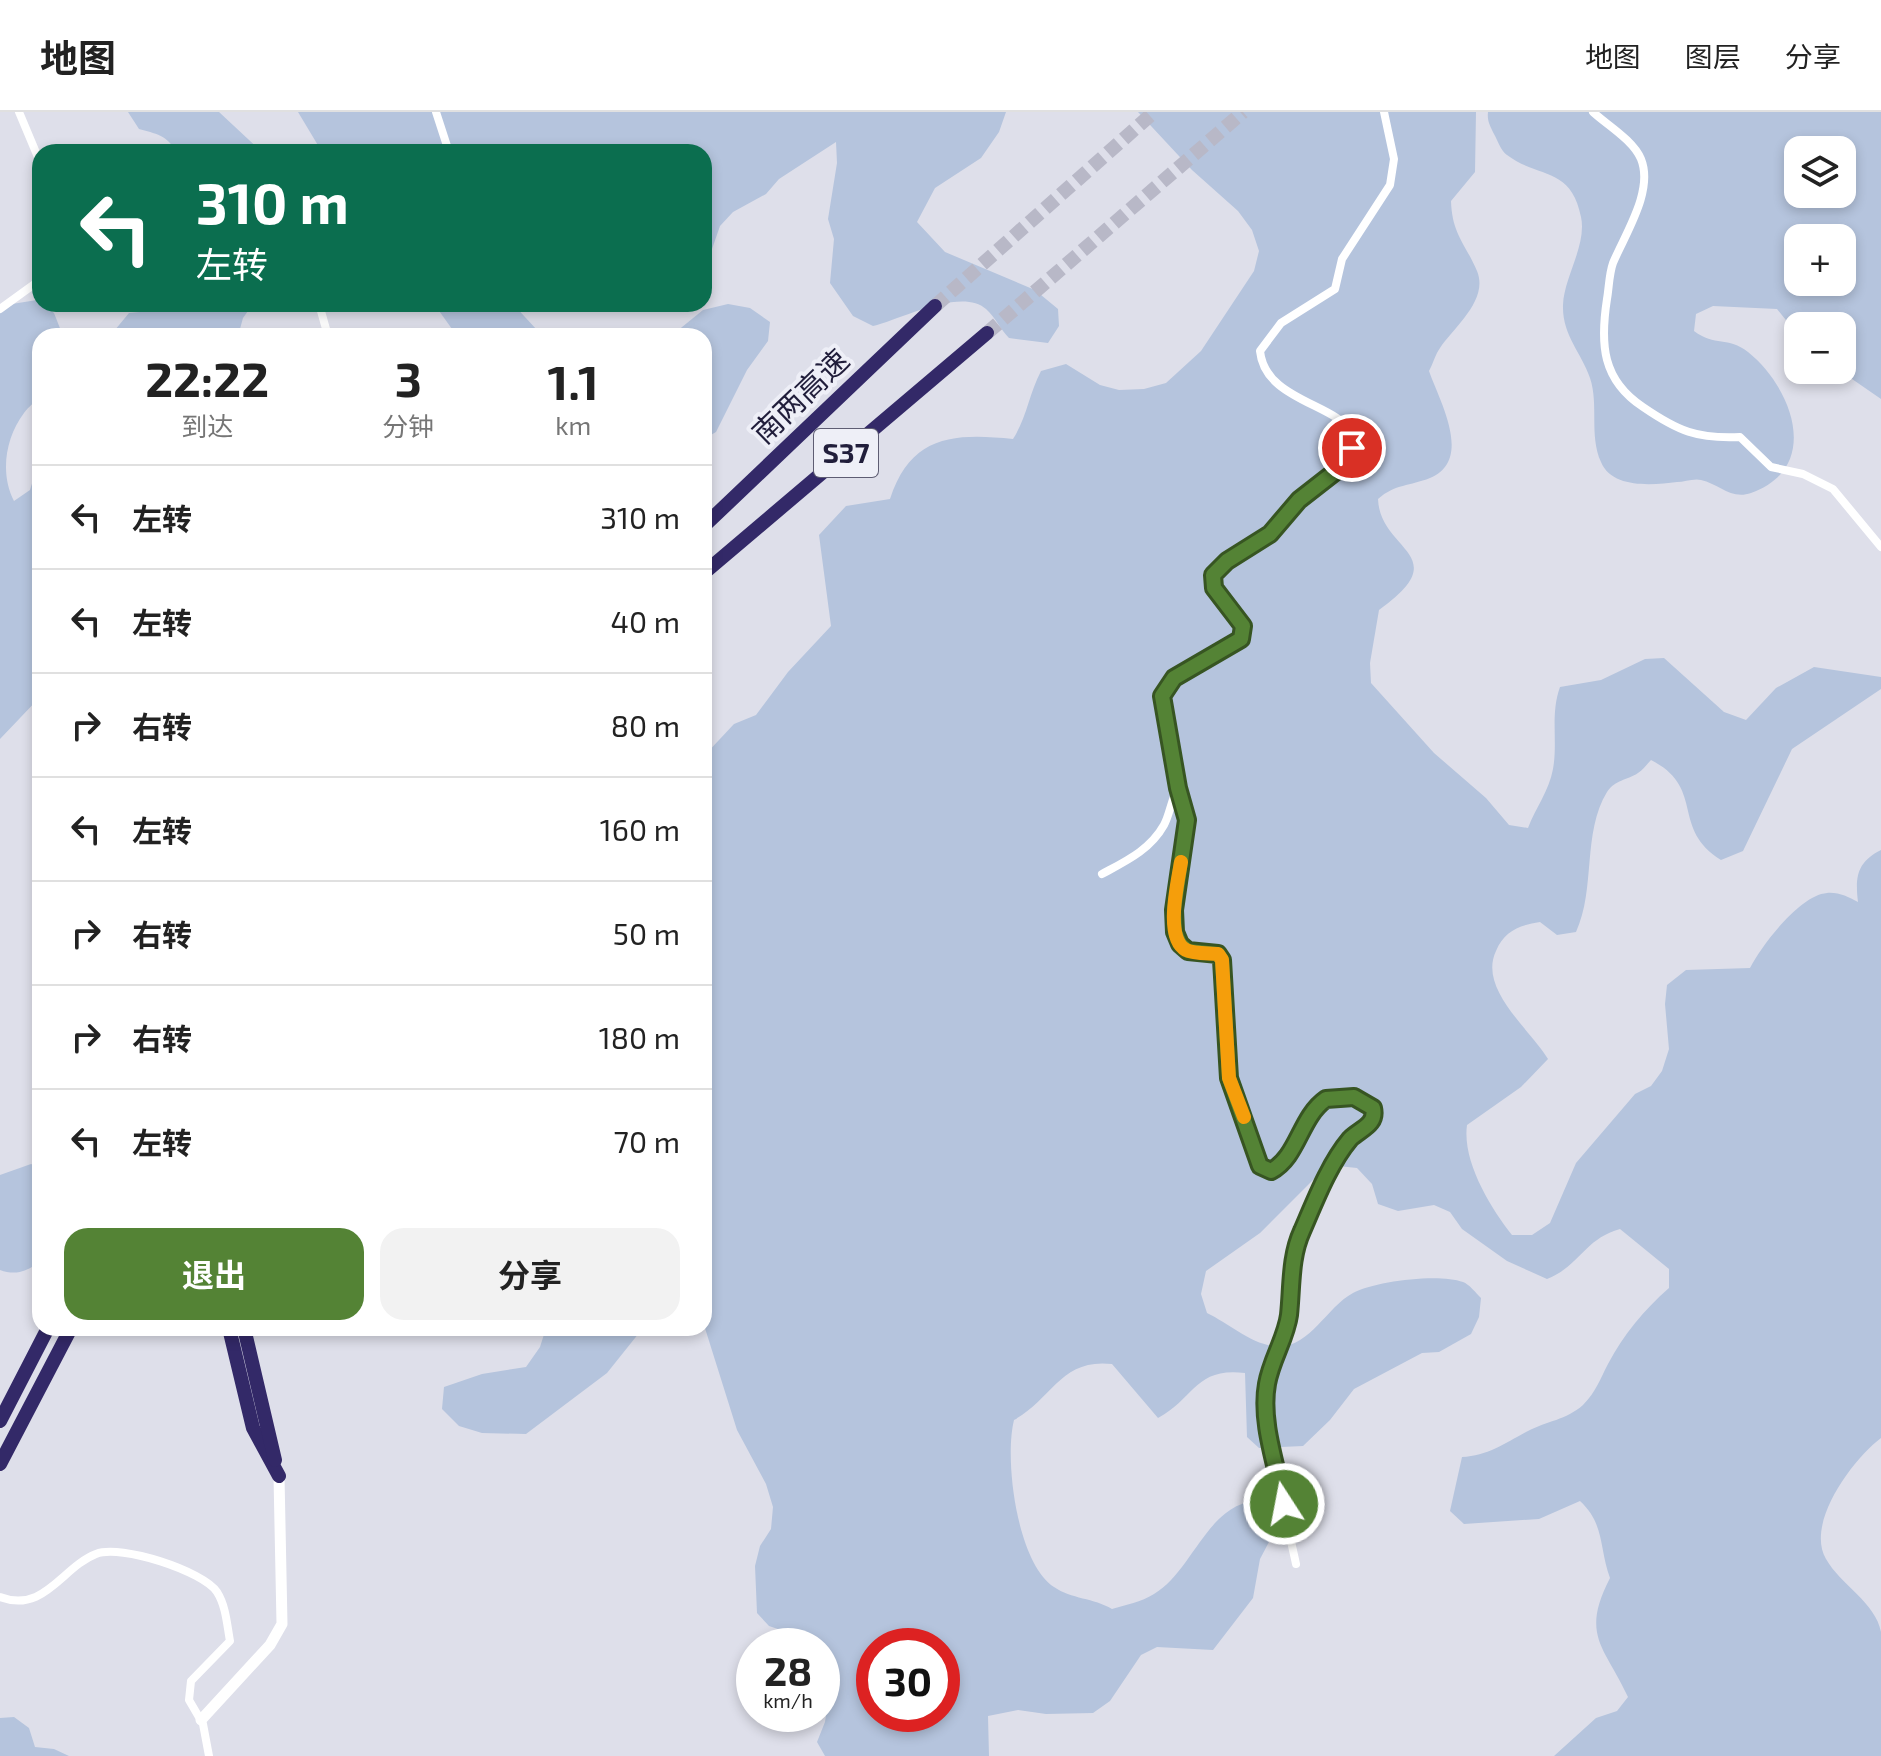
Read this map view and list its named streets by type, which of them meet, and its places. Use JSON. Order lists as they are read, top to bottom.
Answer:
{
  "streets": {
    "highway": ["南两高速", "S37"]
  },
  "page": {
    "header": "地图",
    "nav": ["地图", "图层", "分享"],
    "map_buttons": ["+", "−"],
    "turn": ["310 m", "左转"],
    "eta": [
      "22:22",
      "到达",
      "3",
      "分钟",
      "1.1",
      "km"
    ],
    "list": [
      {
        "name": "左转",
        "value": "310 m"
      },
      {
        "name": "左转",
        "value": "40 m"
      },
      {
        "name": "右转",
        "value": "80 m"
      },
      {
        "name": "左转",
        "value": "160 m"
      },
      {
        "name": "右转",
        "value": "50 m"
      },
      {
        "name": "右转",
        "value": "180 m"
      },
      {
        "name": "左转",
        "value": "70 m"
      }
    ],
    "buttons": ["退出", "分享"],
    "speed": "28 km/h",
    "limit": "30"
  }
}
